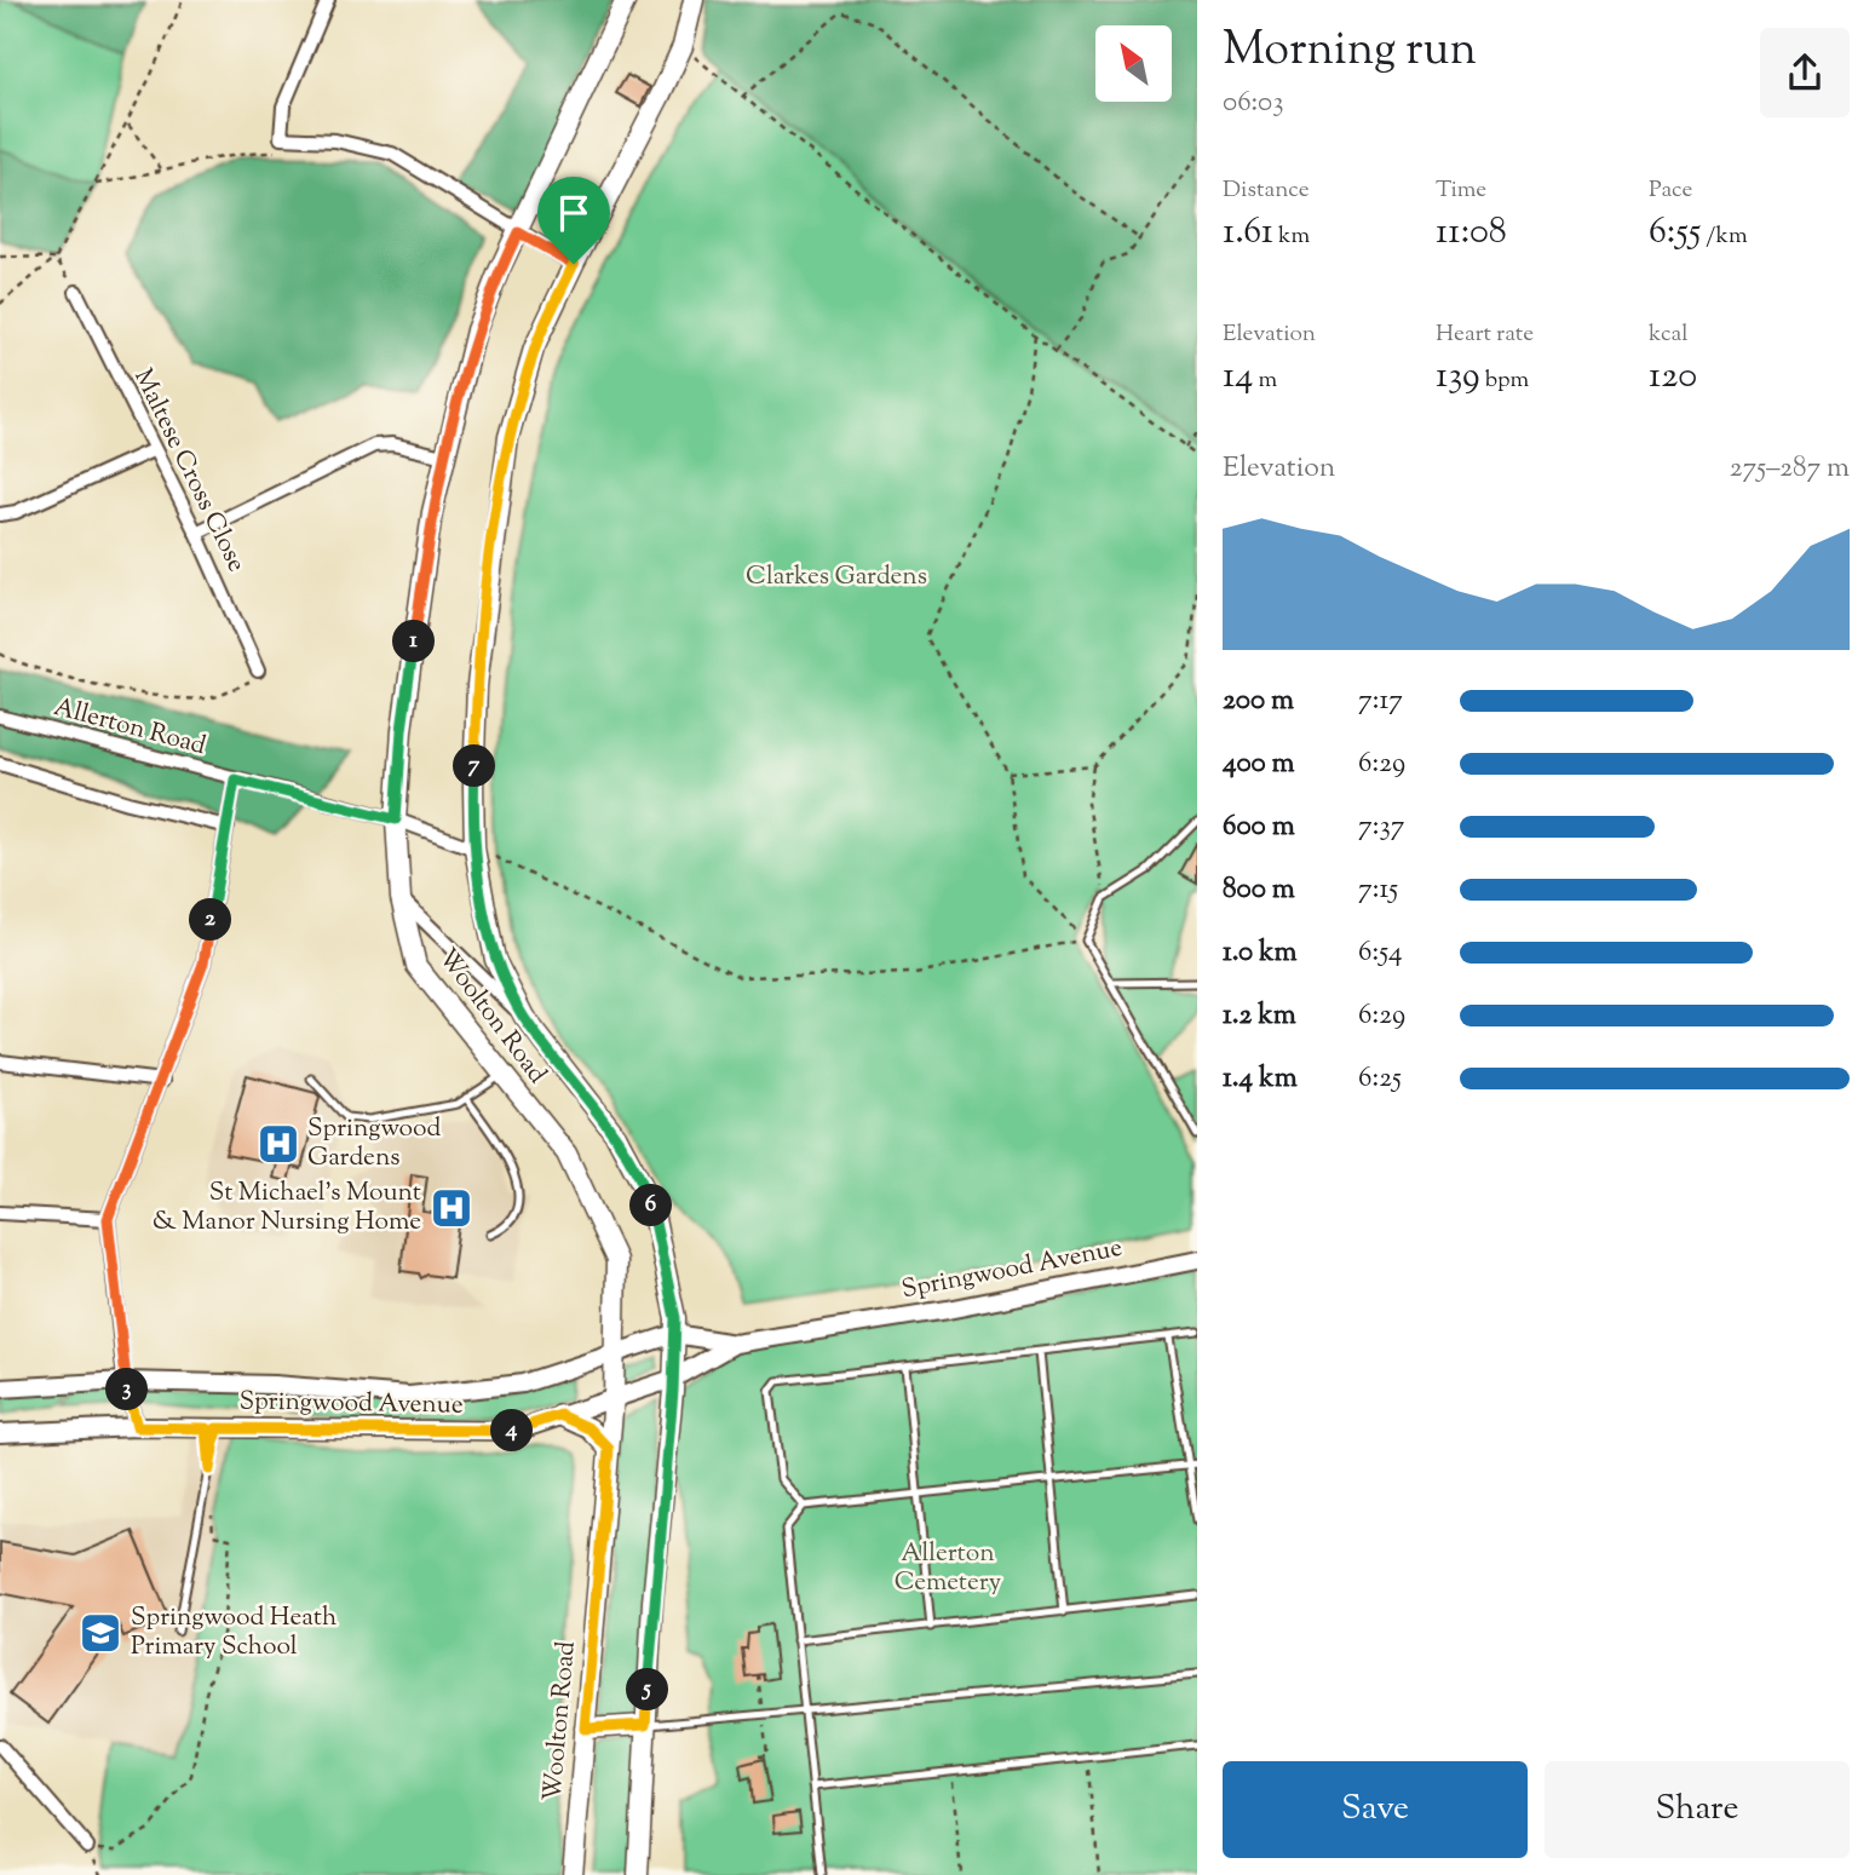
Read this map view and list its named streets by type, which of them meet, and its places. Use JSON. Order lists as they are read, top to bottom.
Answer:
{
  "streets": {
    "main road": ["Woolton Road"],
    "street": ["Maltese Cross Close", "Allerton Road", "Springwood Avenue"]
  },
  "crossings": [
    ["Allerton Road", "Woolton Road"],
    ["Woolton Road", "Springwood Avenue"]
  ],
  "parks": ["Clarkes Gardens", "Allerton Cemetery"],
  "places": {
    "hospital": ["Springwood Gardens", "St Michael's Mount & Manor Nursing Home"],
    "school or university": ["Springwood Heath Primary School"]
  },
  "north": "top left",
  "page": {
    "heading": ["Morning run", "06:03"],
    "stats": [
      ["Distance", "1.61 km"],
      ["Time", "11:08"],
      ["Pace", "6:55 /km"],
      ["Elevation", "14 m"],
      ["Heart rate", "139 bpm"],
      ["kcal", "120"]
    ],
    "chart": ["Elevation", "275–287 m"],
    "pins": [
      "1",
      "7",
      "2",
      "6",
      "3",
      "4",
      "5"
    ],
    "list": [
      {
        "name": "200 m",
        "note": "7:17"
      },
      {
        "name": "400 m",
        "note": "6:29"
      },
      {
        "name": "600 m",
        "note": "7:37"
      },
      {
        "name": "800 m",
        "note": "7:15"
      },
      {
        "name": "1.0 km",
        "note": "6:54"
      },
      {
        "name": "1.2 km",
        "note": "6:29"
      },
      {
        "name": "1.4 km",
        "note": "6:25"
      }
    ],
    "buttons": ["Save", "Share"]
  }
}
